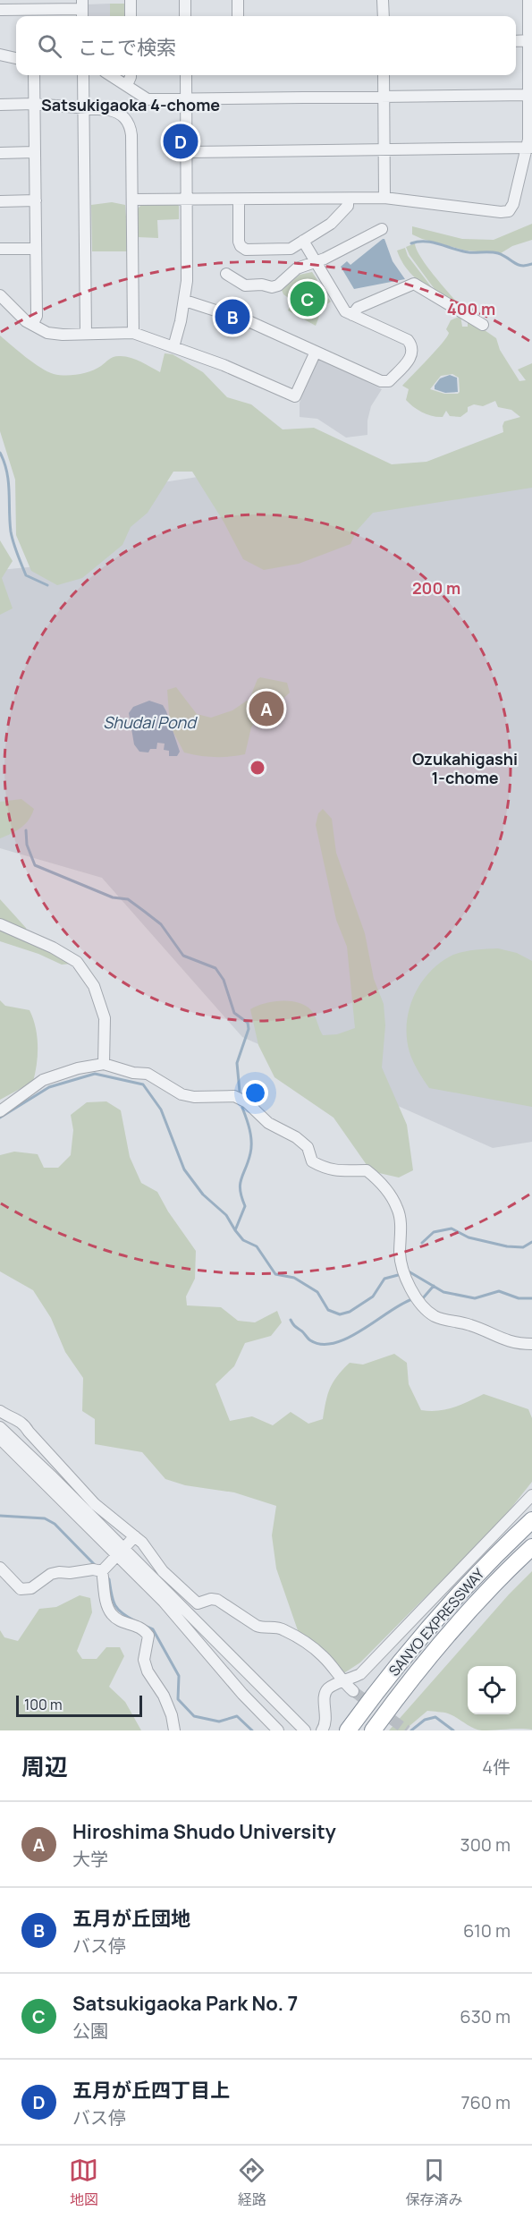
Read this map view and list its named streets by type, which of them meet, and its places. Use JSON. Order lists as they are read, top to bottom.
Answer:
{
  "streets": {
    "highway": ["SANYO EXPRESSWAY"]
  },
  "districts": ["Satsukigaoka 4-chome", "Ozukahigashi 1-chome"],
  "water": ["Shudai Pond"],
  "scale_bar": "100 m",
  "page": {
    "search": "ここで検索",
    "pins": [
      "D",
      "C",
      "B",
      "A"
    ],
    "scale": "100 m",
    "heading": ["周辺", "4件"],
    "list": [
      {
        "mark": "A",
        "name": "Hiroshima Shudo University",
        "note": "大学",
        "value": "300 m"
      },
      {
        "mark": "B",
        "name": "五月が丘団地",
        "note": "バス停",
        "value": "610 m"
      },
      {
        "mark": "C",
        "name": "Satsukigaoka Park No. 7",
        "note": "公園",
        "value": "630 m"
      },
      {
        "mark": "D",
        "name": "五月が丘四丁目上",
        "note": "バス停",
        "value": "760 m"
      }
    ],
    "nav": ["地図", "経路", "保存済み"]
  },
  "rings": ["400 m", "200 m"]
}
